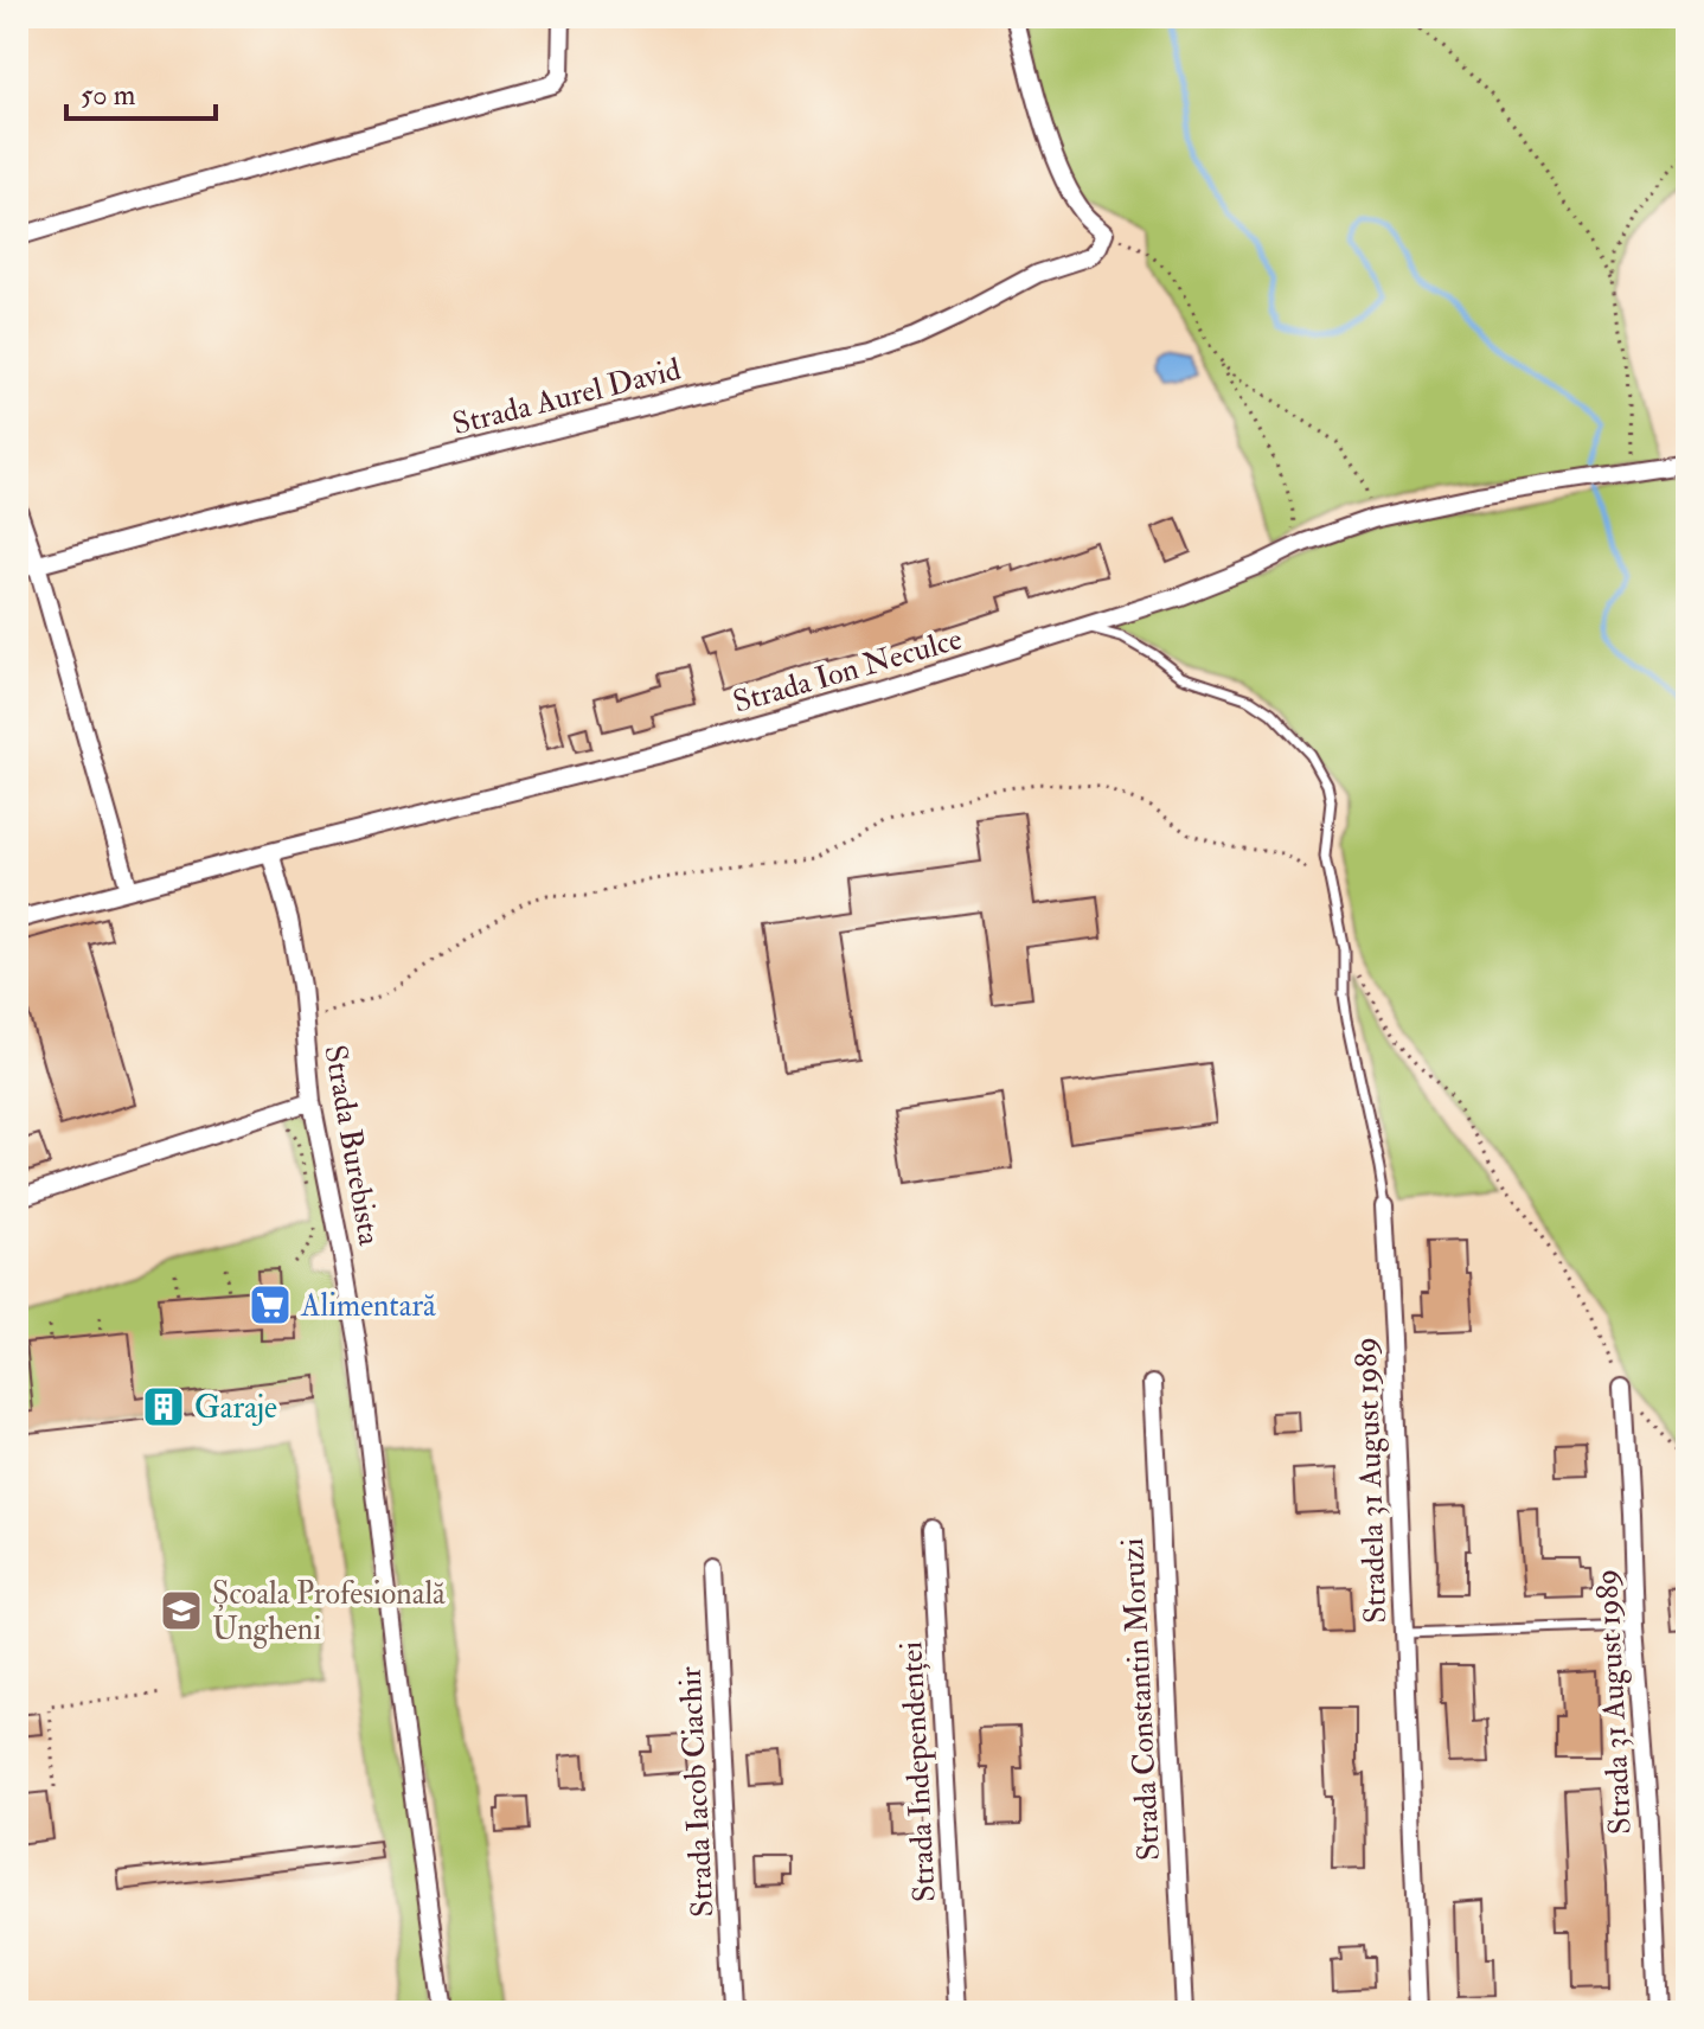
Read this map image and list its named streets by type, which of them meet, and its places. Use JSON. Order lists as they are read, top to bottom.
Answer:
{
  "streets": {
    "street": [
      "Strada Aurel David",
      "Strada Ion Neculce",
      "Strada Burebista",
      "Stradela 31 August 1989",
      "Strada Constantin Moruzi",
      "Strada 31 August 1989",
      "Strada Independenței",
      "Strada Iacob Ciachir"
    ]
  },
  "crossings": [
    ["Strada Ion Neculce", "Strada Burebista"],
    ["Strada Ion Neculce", "Stradela 31 August 1989"]
  ],
  "places": {
    "supermarket": ["Alimentară"],
    "building": ["Garaje"],
    "school or university": ["Școala Profesională Ungheni"]
  },
  "scale_bar": "50 m"
}
